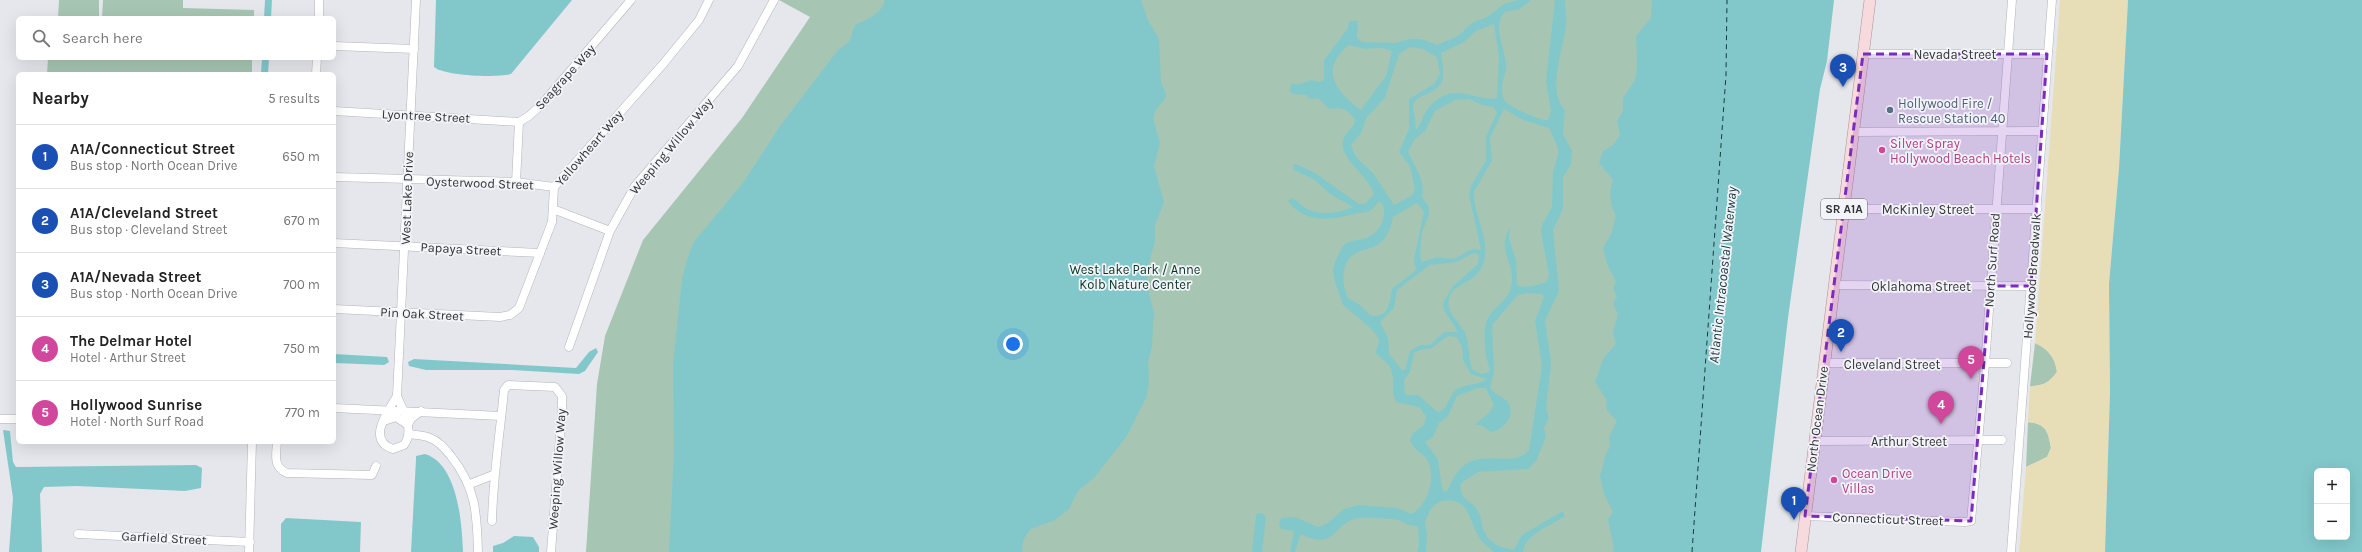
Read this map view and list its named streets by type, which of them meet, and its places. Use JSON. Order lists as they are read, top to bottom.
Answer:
{
  "streets": {
    "main road": ["SR A1A", "North Ocean Drive"],
    "street": [
      "Nevada Street",
      "Seagrape Way",
      "Lyontree Street",
      "Weeping Willow Way",
      "Yellowheart Way",
      "Oysterwood Street",
      "West Lake Drive",
      "McKinley Street",
      "Papaya Street",
      "North Surf Road",
      "Hollywood Broadwalk",
      "Oklahoma Street",
      "Pin Oak Street",
      "Cleveland Street",
      "Arthur Street",
      "Connecticut Street",
      "Garfield Street"
    ]
  },
  "crossings": [
    ["Nevada Street", "North Surf Road"],
    ["Nevada Street", "Hollywood Broadwalk"],
    ["Nevada Street", "North Ocean Drive"],
    ["Seagrape Way", "Lyontree Street"],
    ["Lyontree Street", "West Lake Drive"],
    ["Yellowheart Way", "Oysterwood Street"],
    ["Yellowheart Way", "Papaya Street"],
    ["Yellowheart Way", "Pin Oak Street"],
    ["Oysterwood Street", "West Lake Drive"],
    ["West Lake Drive", "Papaya Street"],
    ["West Lake Drive", "Pin Oak Street"],
    ["McKinley Street", "North Surf Road"],
    ["McKinley Street", "Hollywood Broadwalk"],
    ["McKinley Street", "North Ocean Drive"],
    ["North Surf Road", "Oklahoma Street"],
    ["North Surf Road", "Cleveland Street"],
    ["North Surf Road", "Arthur Street"],
    ["North Surf Road", "Connecticut Street"],
    ["Hollywood Broadwalk", "Oklahoma Street"],
    ["Oklahoma Street", "North Ocean Drive"],
    ["Cleveland Street", "North Ocean Drive"],
    ["North Ocean Drive", "Arthur Street"],
    ["North Ocean Drive", "Connecticut Street"]
  ],
  "water": ["Atlantic Intracoastal Waterway"],
  "parks": ["West Lake Park / Anne Kolb Nature Center"],
  "places": ["Hollywood Fire / Rescue Station 40", "Silver Spray Hollywood Beach Hotels", "Ocean Drive Villas"],
  "page": {
    "search": "Search here",
    "pins": [
      "3",
      "2",
      "5",
      "4",
      "1"
    ],
    "heading": ["Nearby", "5 results"],
    "list": [
      {
        "mark": "1",
        "name": "A1A/Connecticut Street",
        "note": "Bus stop · North Ocean Drive",
        "value": "650 m"
      },
      {
        "mark": "2",
        "name": "A1A/Cleveland Street",
        "note": "Bus stop · Cleveland Street",
        "value": "670 m"
      },
      {
        "mark": "3",
        "name": "A1A/Nevada Street",
        "note": "Bus stop · North Ocean Drive",
        "value": "700 m"
      },
      {
        "mark": "4",
        "name": "The Delmar Hotel",
        "note": "Hotel · Arthur Street",
        "value": "750 m"
      },
      {
        "mark": "5",
        "name": "Hollywood Sunrise",
        "note": "Hotel · North Surf Road",
        "value": "770 m"
      }
    ],
    "map_buttons": ["+", "−"]
  }
}
